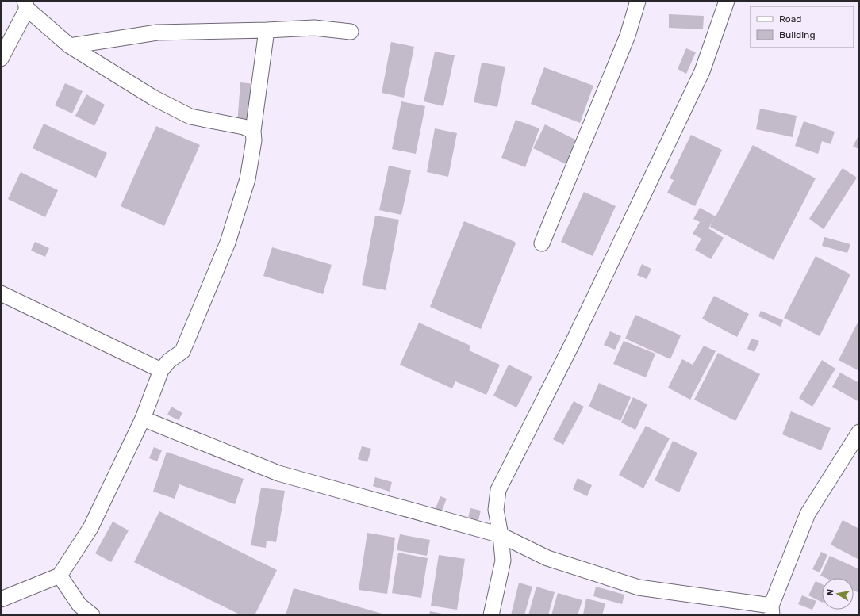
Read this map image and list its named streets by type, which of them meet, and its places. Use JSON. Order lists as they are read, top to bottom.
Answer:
{
  "legend": ["Road", "Building"],
  "north": "left"
}
